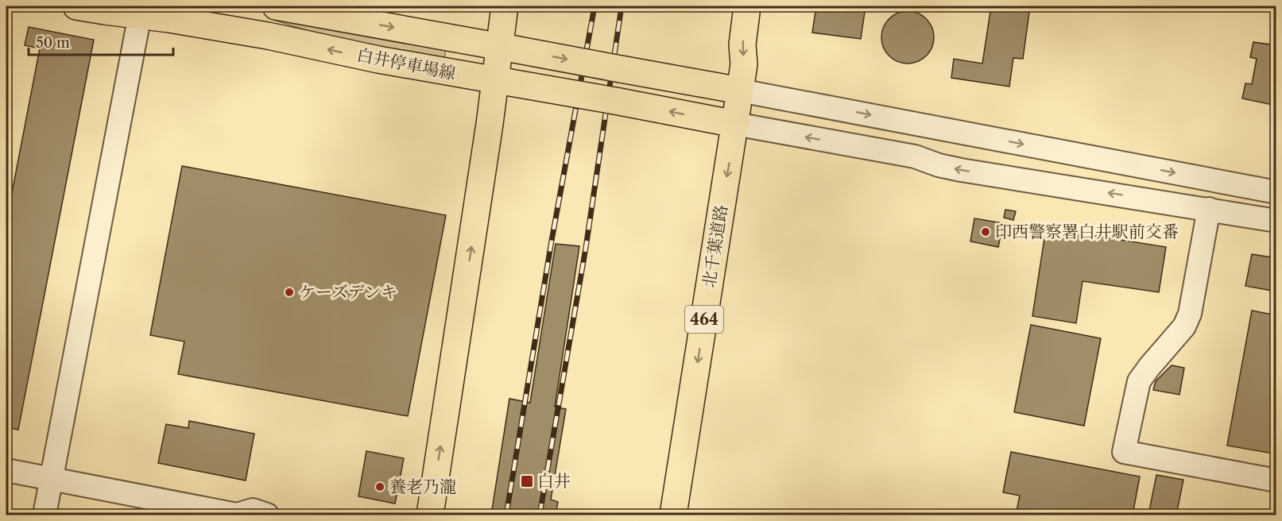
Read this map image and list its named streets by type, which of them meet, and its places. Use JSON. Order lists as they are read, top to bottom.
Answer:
{
  "streets": {
    "main road": ["白井停車場線", "北千葉道路", "464"]
  },
  "crossings": [
    ["白井停車場線", "北千葉道路"]
  ],
  "places": {
    "other": ["印西警察署白井駅前交番", "ケーズデンキ", "養老乃瀧"],
    "transit": ["白井"]
  },
  "scale_bar": "50 m"
}
